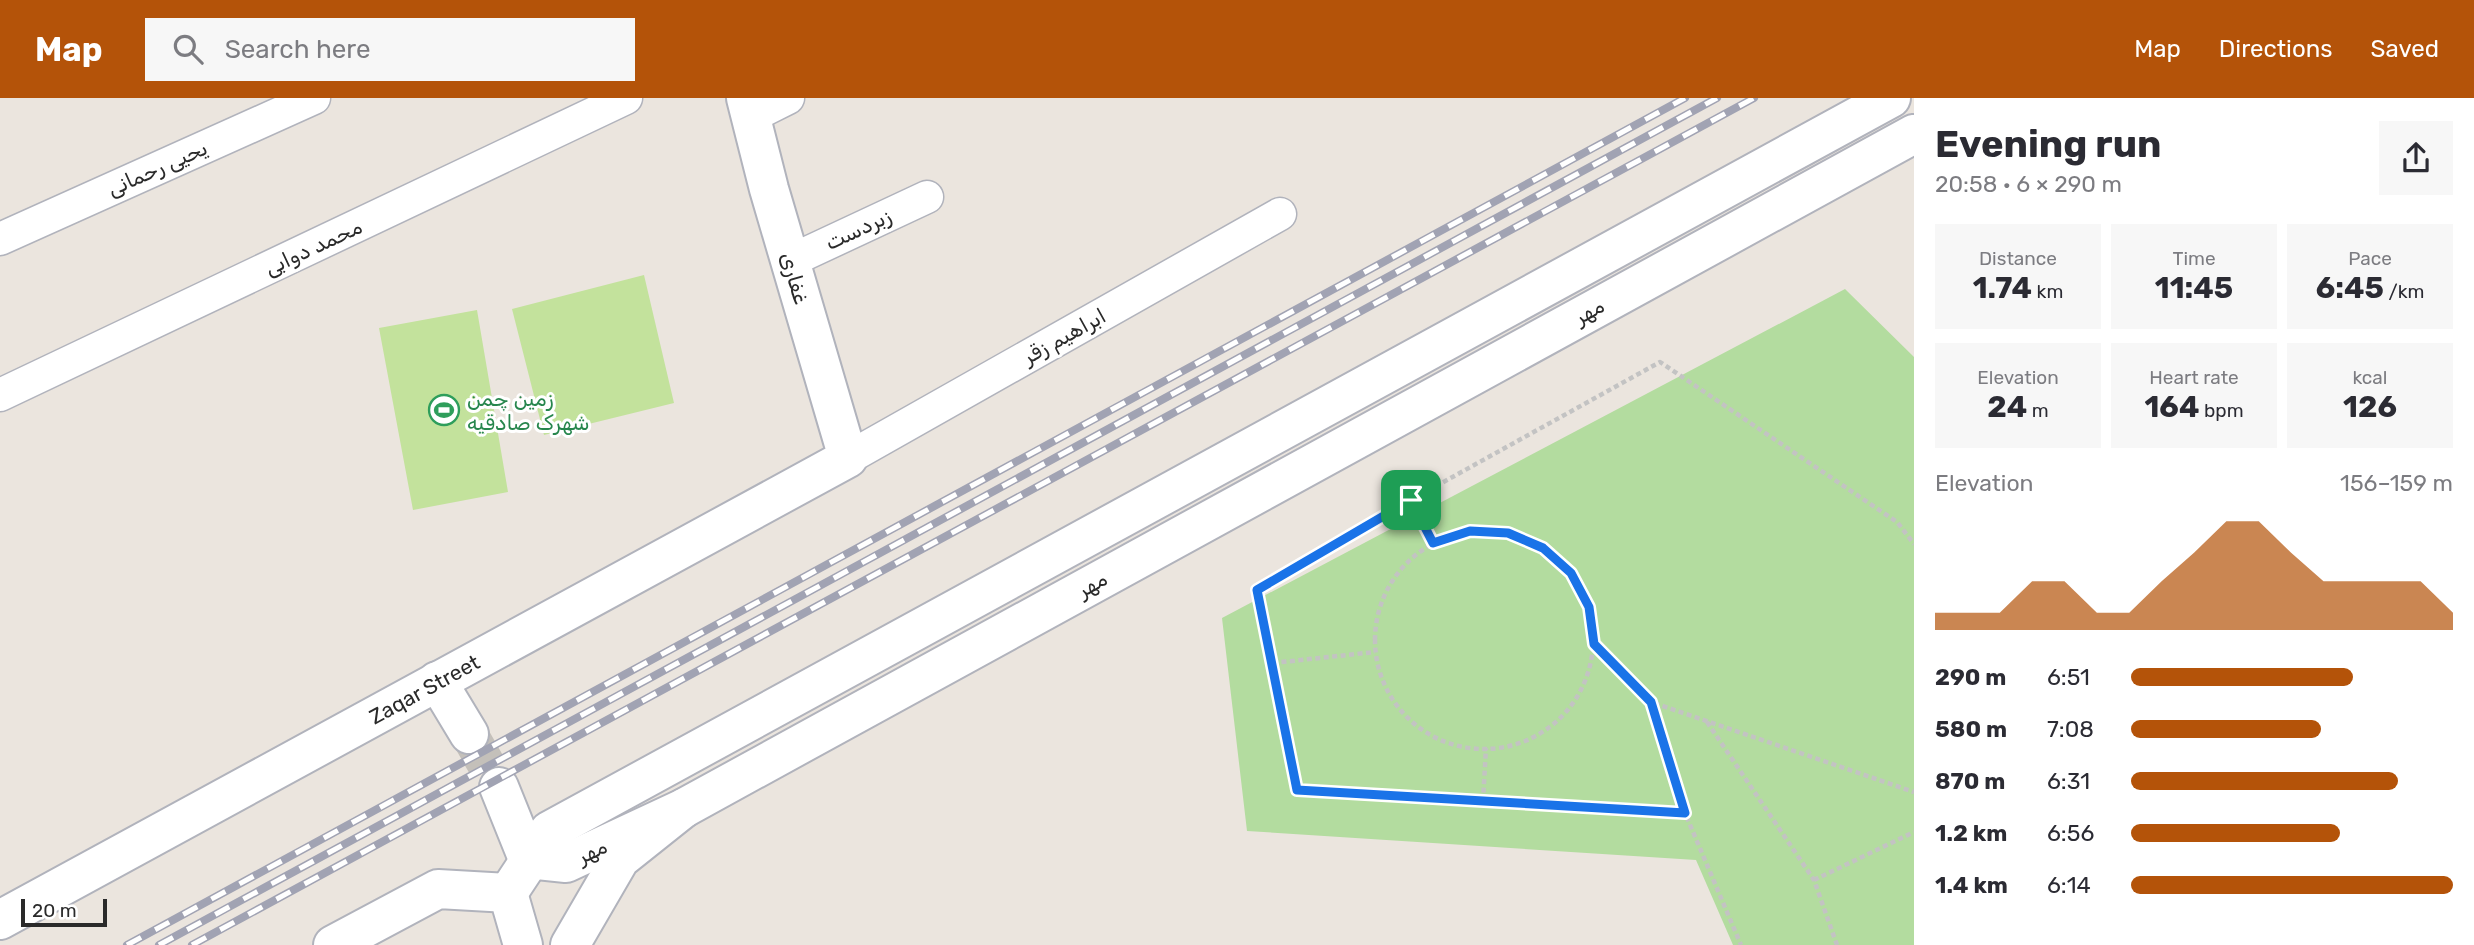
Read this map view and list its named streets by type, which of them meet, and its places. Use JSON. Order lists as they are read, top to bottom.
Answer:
{
  "streets": {
    "street": [
      "یحیی رحمانی",
      "زبردست",
      "محمد دوابی",
      "غفاری",
      "مهر",
      "ابراهیم زقر",
      "Zaqar Street"
    ]
  },
  "crossings": [
    ["زبردست", "غفاری"],
    ["غفاری", "ابراهیم زقر"],
    ["غفاری", "Zaqar Street"],
    ["ابراهیم زقر", "Zaqar Street"]
  ],
  "places": {
    "sports": ["زمین چمن شهرک صادقیه"]
  },
  "scale_bar": "20 m",
  "page": {
    "header": "Map",
    "search": "Search here",
    "nav": ["Map", "Directions", "Saved"],
    "heading": ["Evening run", "20:58 · 6 × 290 m"],
    "stats": [
      ["Distance", "1.74 km"],
      ["Time", "11:45"],
      ["Pace", "6:45 /km"],
      ["Elevation", "24 m"],
      ["Heart rate", "164 bpm"],
      ["kcal", "126"]
    ],
    "chart": ["Elevation", "156–159 m"],
    "list": [
      {
        "name": "290 m",
        "note": "6:51"
      },
      {
        "name": "580 m",
        "note": "7:08"
      },
      {
        "name": "870 m",
        "note": "6:31"
      },
      {
        "name": "1.2 km",
        "note": "6:56"
      },
      {
        "name": "1.4 km",
        "note": "6:14"
      }
    ],
    "scale": "20 m"
  }
}
